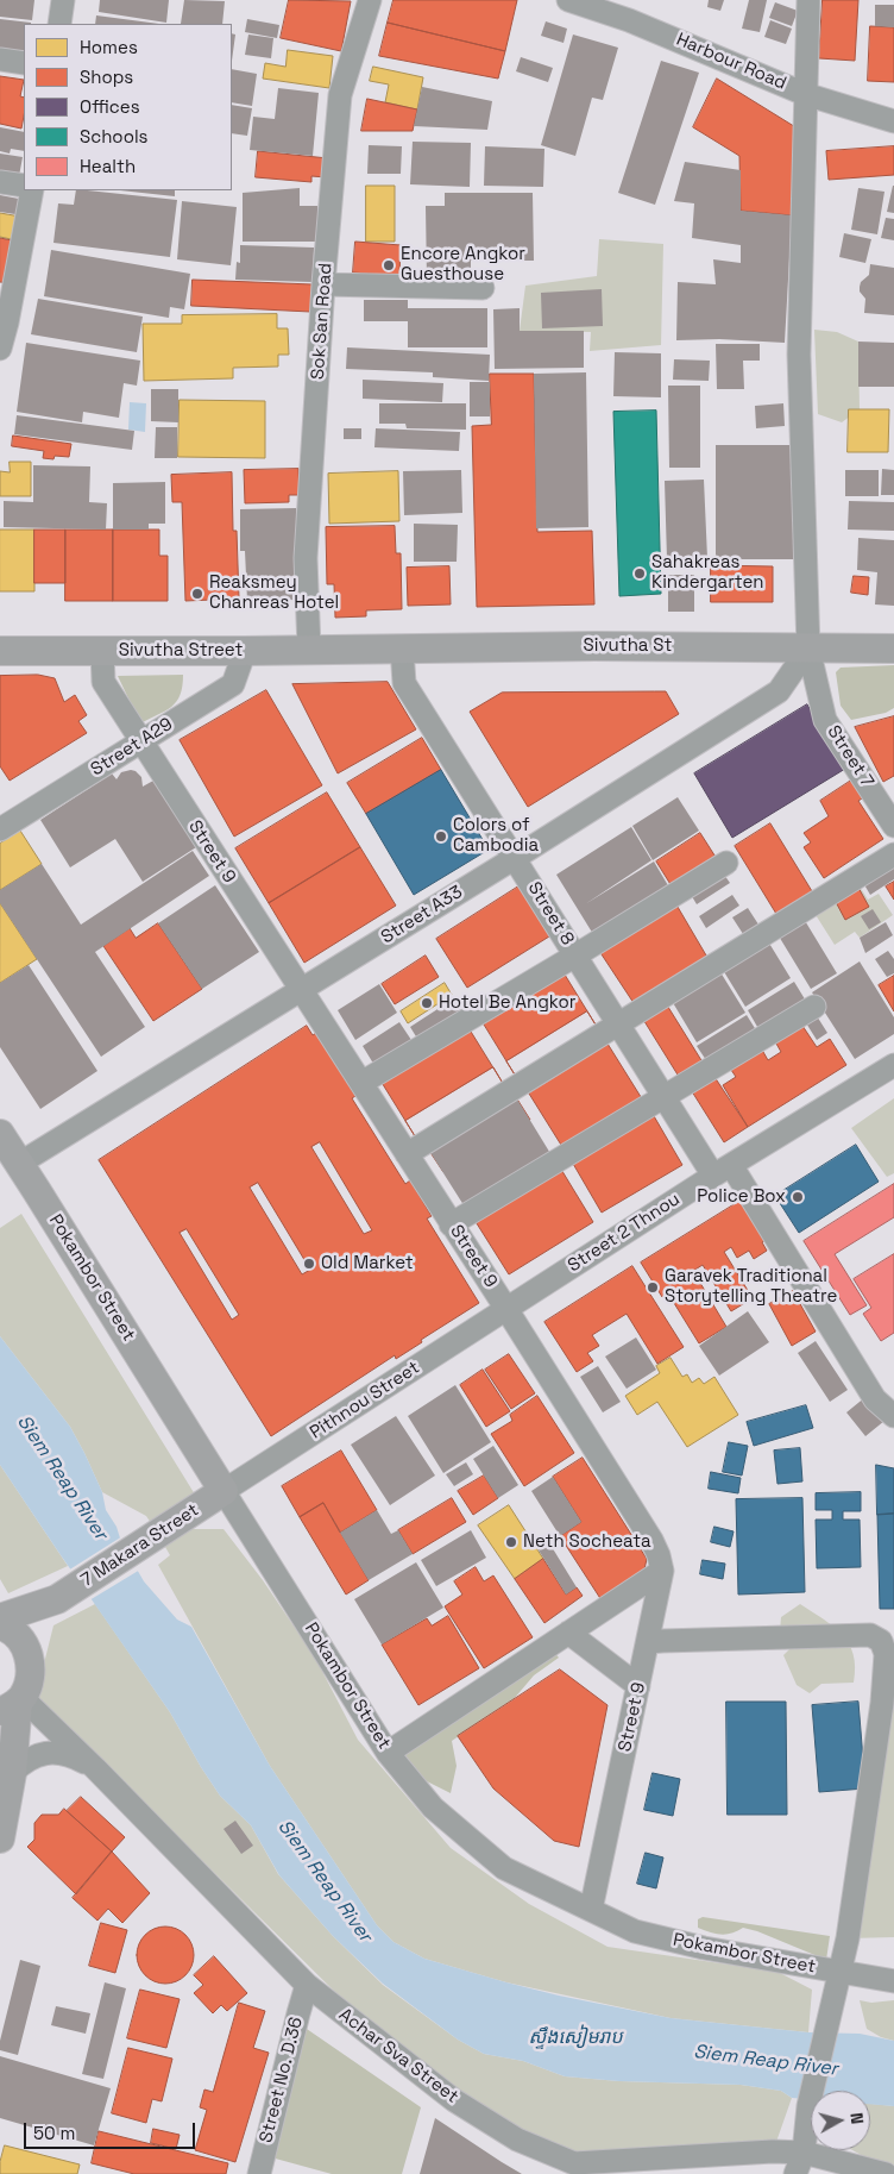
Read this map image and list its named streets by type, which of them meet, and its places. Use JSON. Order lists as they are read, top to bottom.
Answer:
{
  "streets": {
    "main road": [
      "Sivutha St",
      "Sivutha Street",
      "Pokambor Street",
      "7 Makara Street"
    ],
    "street": [
      "Harbour Road",
      "Sok San Road",
      "Street A29",
      "Street 7",
      "Street 9",
      "Street 8",
      "Street A33",
      "Street 2 Thnou",
      "Pithnou Street",
      "Achar Sva Street",
      "Street No. D.36"
    ]
  },
  "crossings": [
    ["Harbour Road", "Street 7"],
    ["Sok San Road", "Sivutha St"],
    ["Sok San Road", "Sivutha Street"],
    ["Sivutha St", "Sivutha Street"],
    ["Sivutha St", "Street 7"],
    ["Sivutha St", "Street 8"],
    ["Sivutha St", "Street A33"],
    ["Sivutha Street", "Street A29"],
    ["Sivutha Street", "Street 9"],
    ["Street A29", "Street 9"],
    ["Street 7", "Street A33"],
    ["Street 9", "Street A33"],
    ["Street 9", "Street 2 Thnou"],
    ["Street 9", "Pokambor Street"],
    ["Street 9", "Pithnou Street"],
    ["Street 8", "Street A33"],
    ["Street 8", "Street 2 Thnou"],
    ["Street A33", "Pokambor Street"],
    ["Street 2 Thnou", "Pithnou Street"],
    ["Pokambor Street", "Pithnou Street"],
    ["Pokambor Street", "7 Makara Street"],
    ["Pithnou Street", "7 Makara Street"],
    ["Achar Sva Street", "Street No. D.36"]
  ],
  "water": ["Siem Reap River", "ស្ទឹងសៀមរាប"],
  "places": [
    "Encore Angkor Guesthouse",
    "Sahakreas Kindergarten",
    "Reaksmey Chanreas Hotel",
    "Colors of Cambodia",
    "Hotel Be Angkor",
    "Police Box",
    "Old Market",
    "Garavek Traditional Storytelling Theatre",
    "Neth Socheata"
  ],
  "legend": [
    "Homes",
    "Shops",
    "Offices",
    "Schools",
    "Health"
  ],
  "scale_bar": "50 m",
  "north": "right"
}
